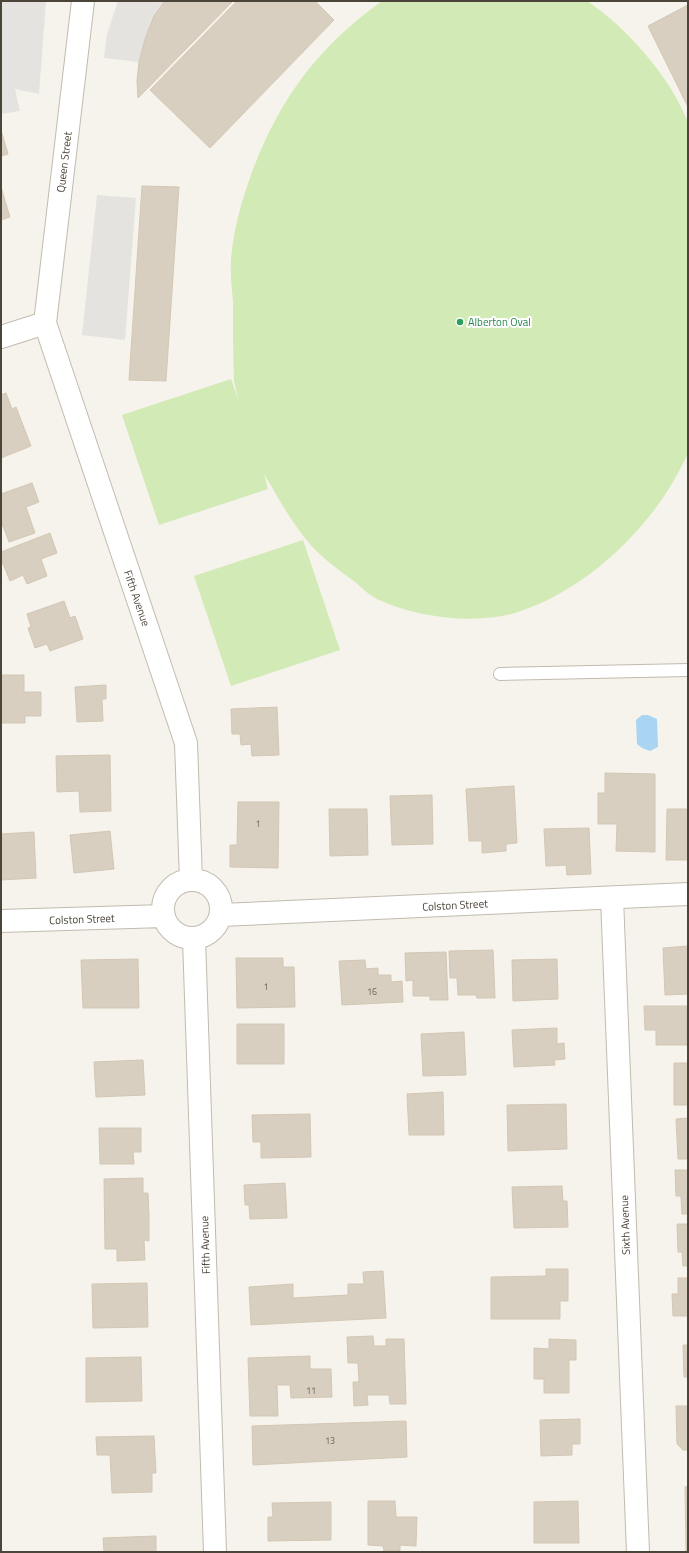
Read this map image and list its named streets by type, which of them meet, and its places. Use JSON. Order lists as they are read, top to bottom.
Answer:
{
  "streets": {
    "street": [
      "Queen Street",
      "Fifth Avenue",
      "Colston Street",
      "Sixth Avenue"
    ]
  },
  "crossings": [
    ["Queen Street", "Fifth Avenue"],
    ["Fifth Avenue", "Colston Street"],
    ["Colston Street", "Sixth Avenue"]
  ],
  "places": ["Alberton Oval"],
  "house_numbers": [
    "1",
    "1",
    "16",
    "11",
    "13"
  ]
}
